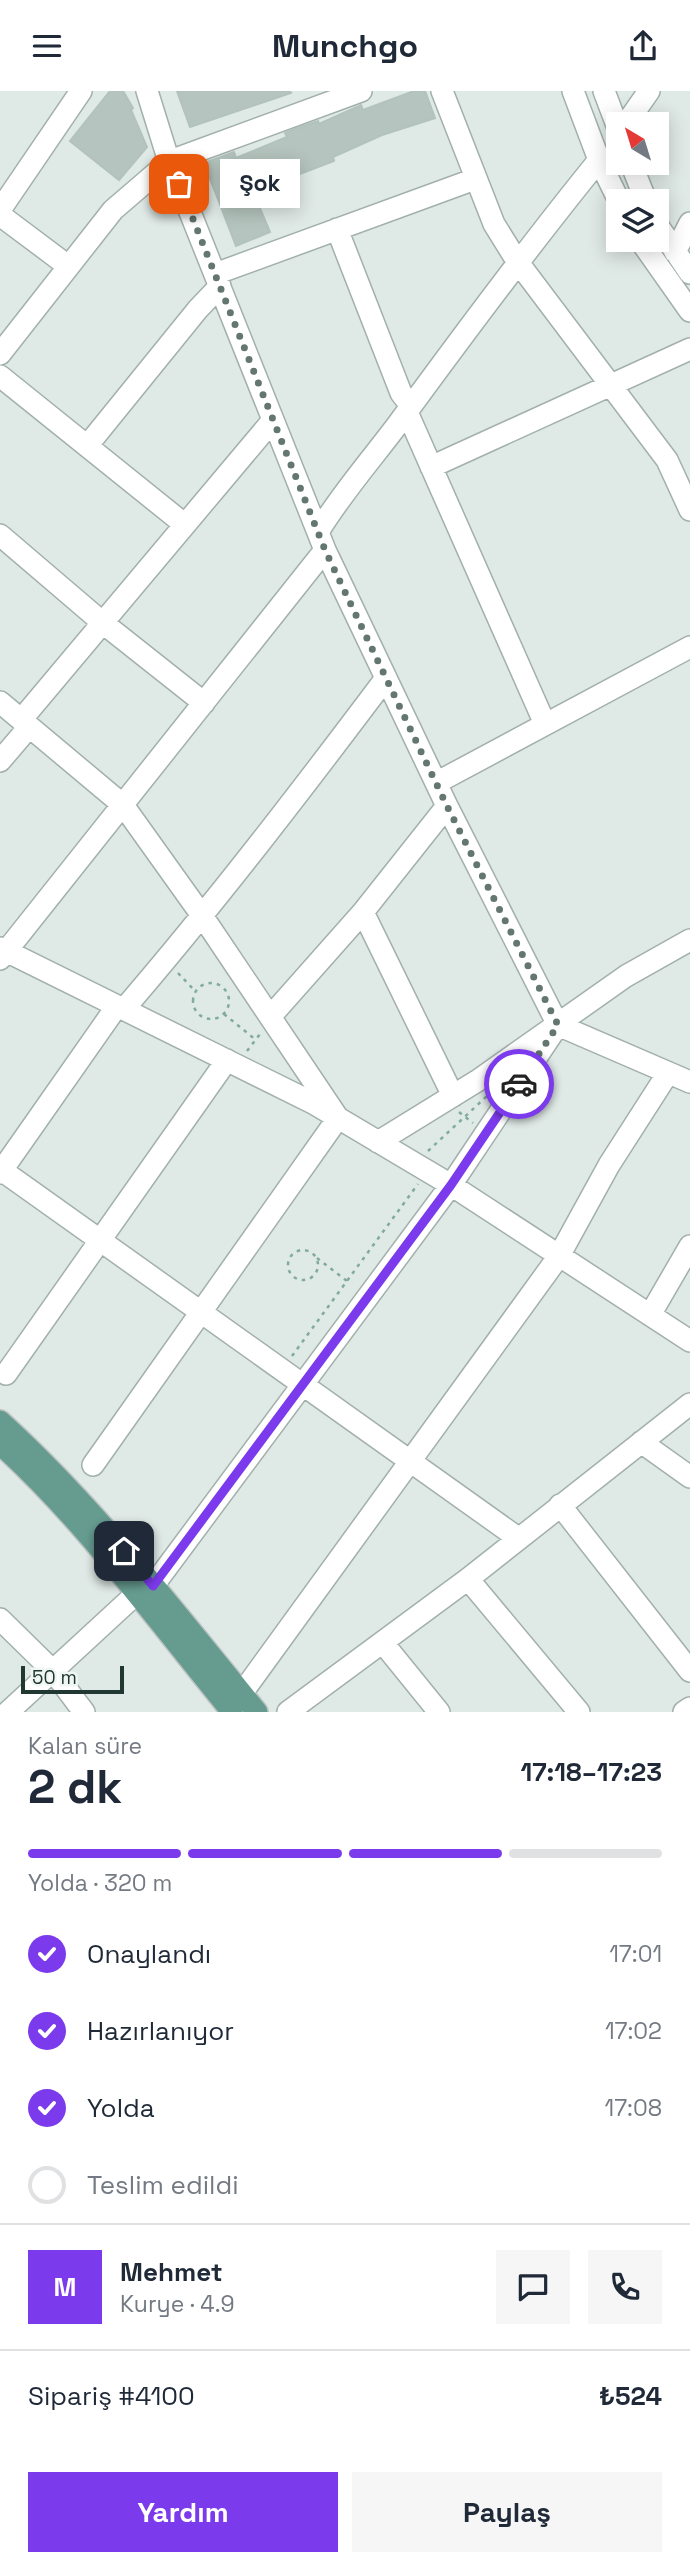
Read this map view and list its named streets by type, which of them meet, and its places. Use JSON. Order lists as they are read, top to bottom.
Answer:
{
  "places": ["Şok"],
  "scale_bar": "50 m",
  "north": "top left",
  "page": {
    "header": "Munchgo",
    "bubble": "Şok",
    "scale": "50 m",
    "heading": ["2 dk", "Kalan süre", "17:18–17:23"],
    "panel": [
      "Mehmet",
      "Kurye · 4.9",
      "Sipariş #4100",
      "₺524"
    ],
    "bar": "Yolda · 320 m",
    "list": [
      ["Onaylandı", "17:01"],
      ["Hazırlanıyor", "17:02"],
      ["Yolda", "17:08"],
      "Teslim edildi"
    ],
    "round": "M",
    "buttons": ["Yardım", "Paylaş"]
  }
}
